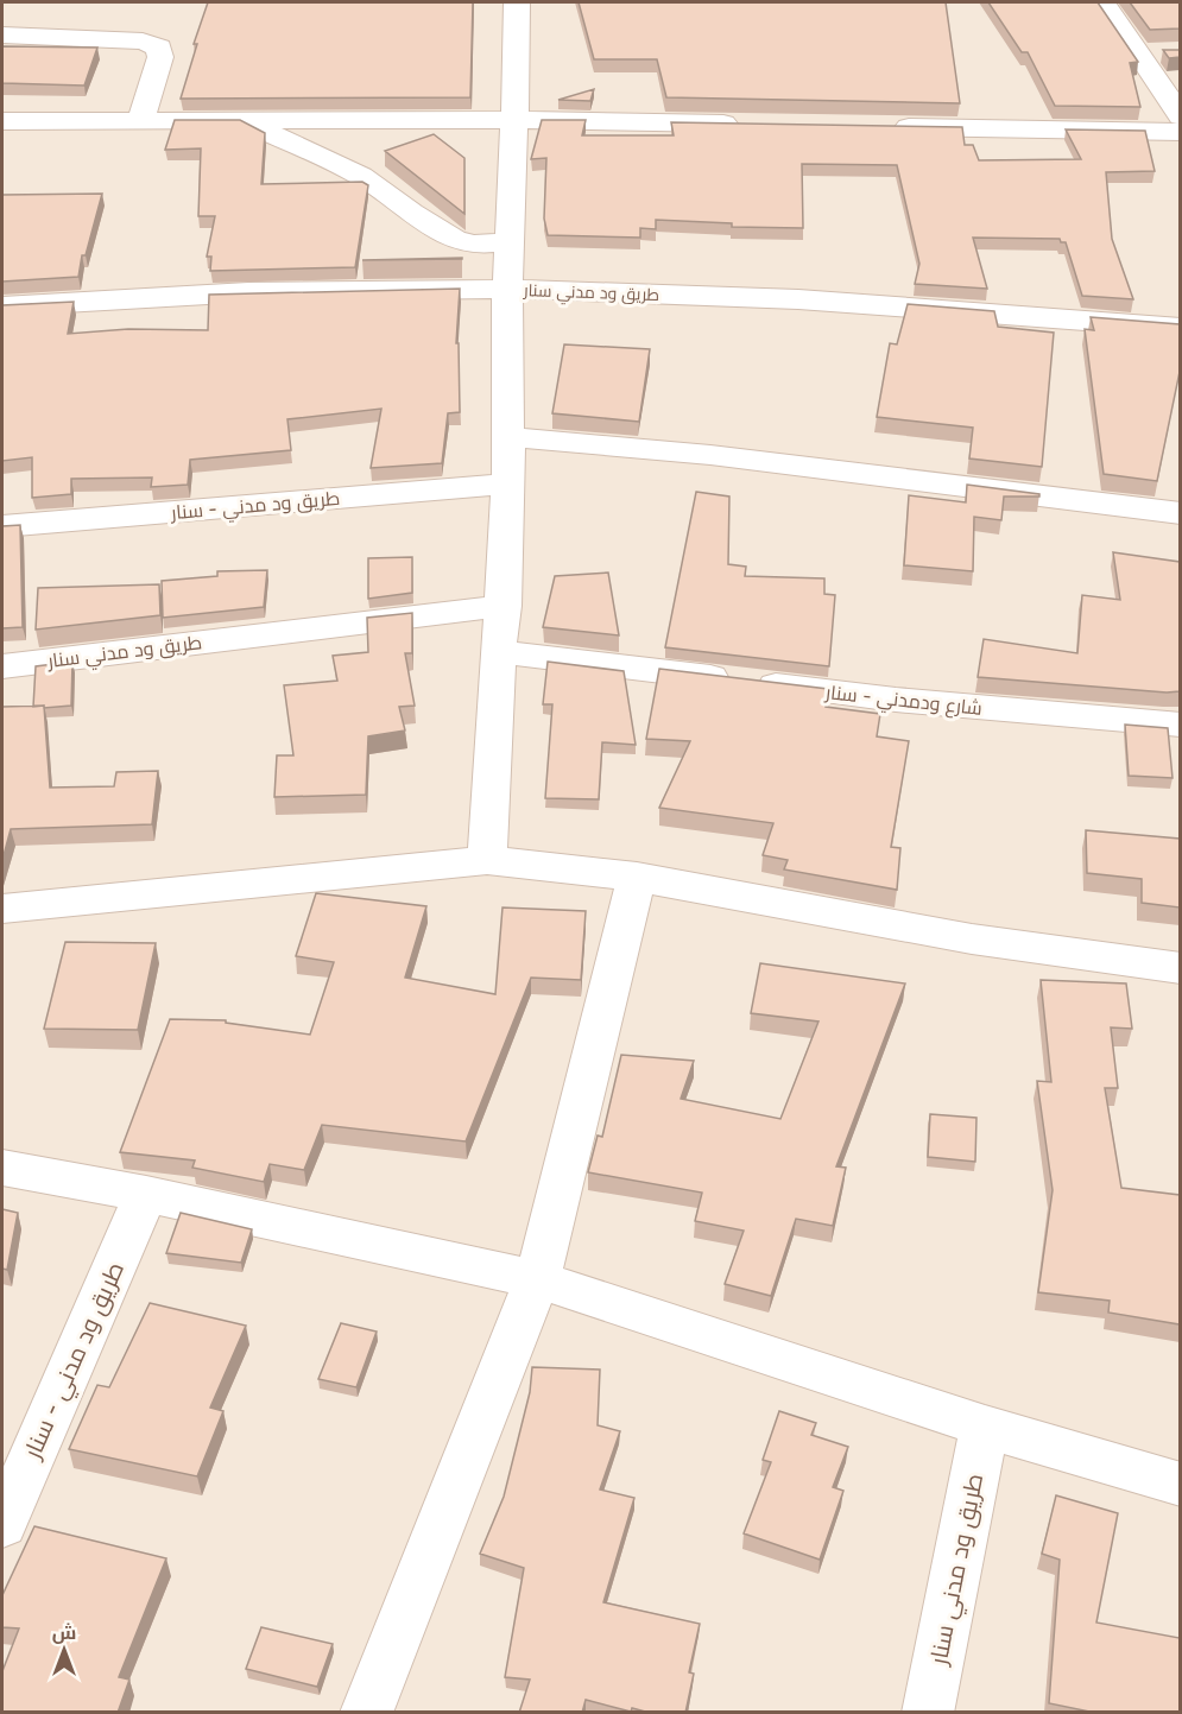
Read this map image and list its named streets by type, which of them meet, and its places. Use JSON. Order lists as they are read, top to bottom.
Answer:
{
  "streets": {
    "street": ["طريق ود مدني سنار", "طريق ود مدني - سنار", "شارع ودمدني - سنار"]
  },
  "north": "top"
}
